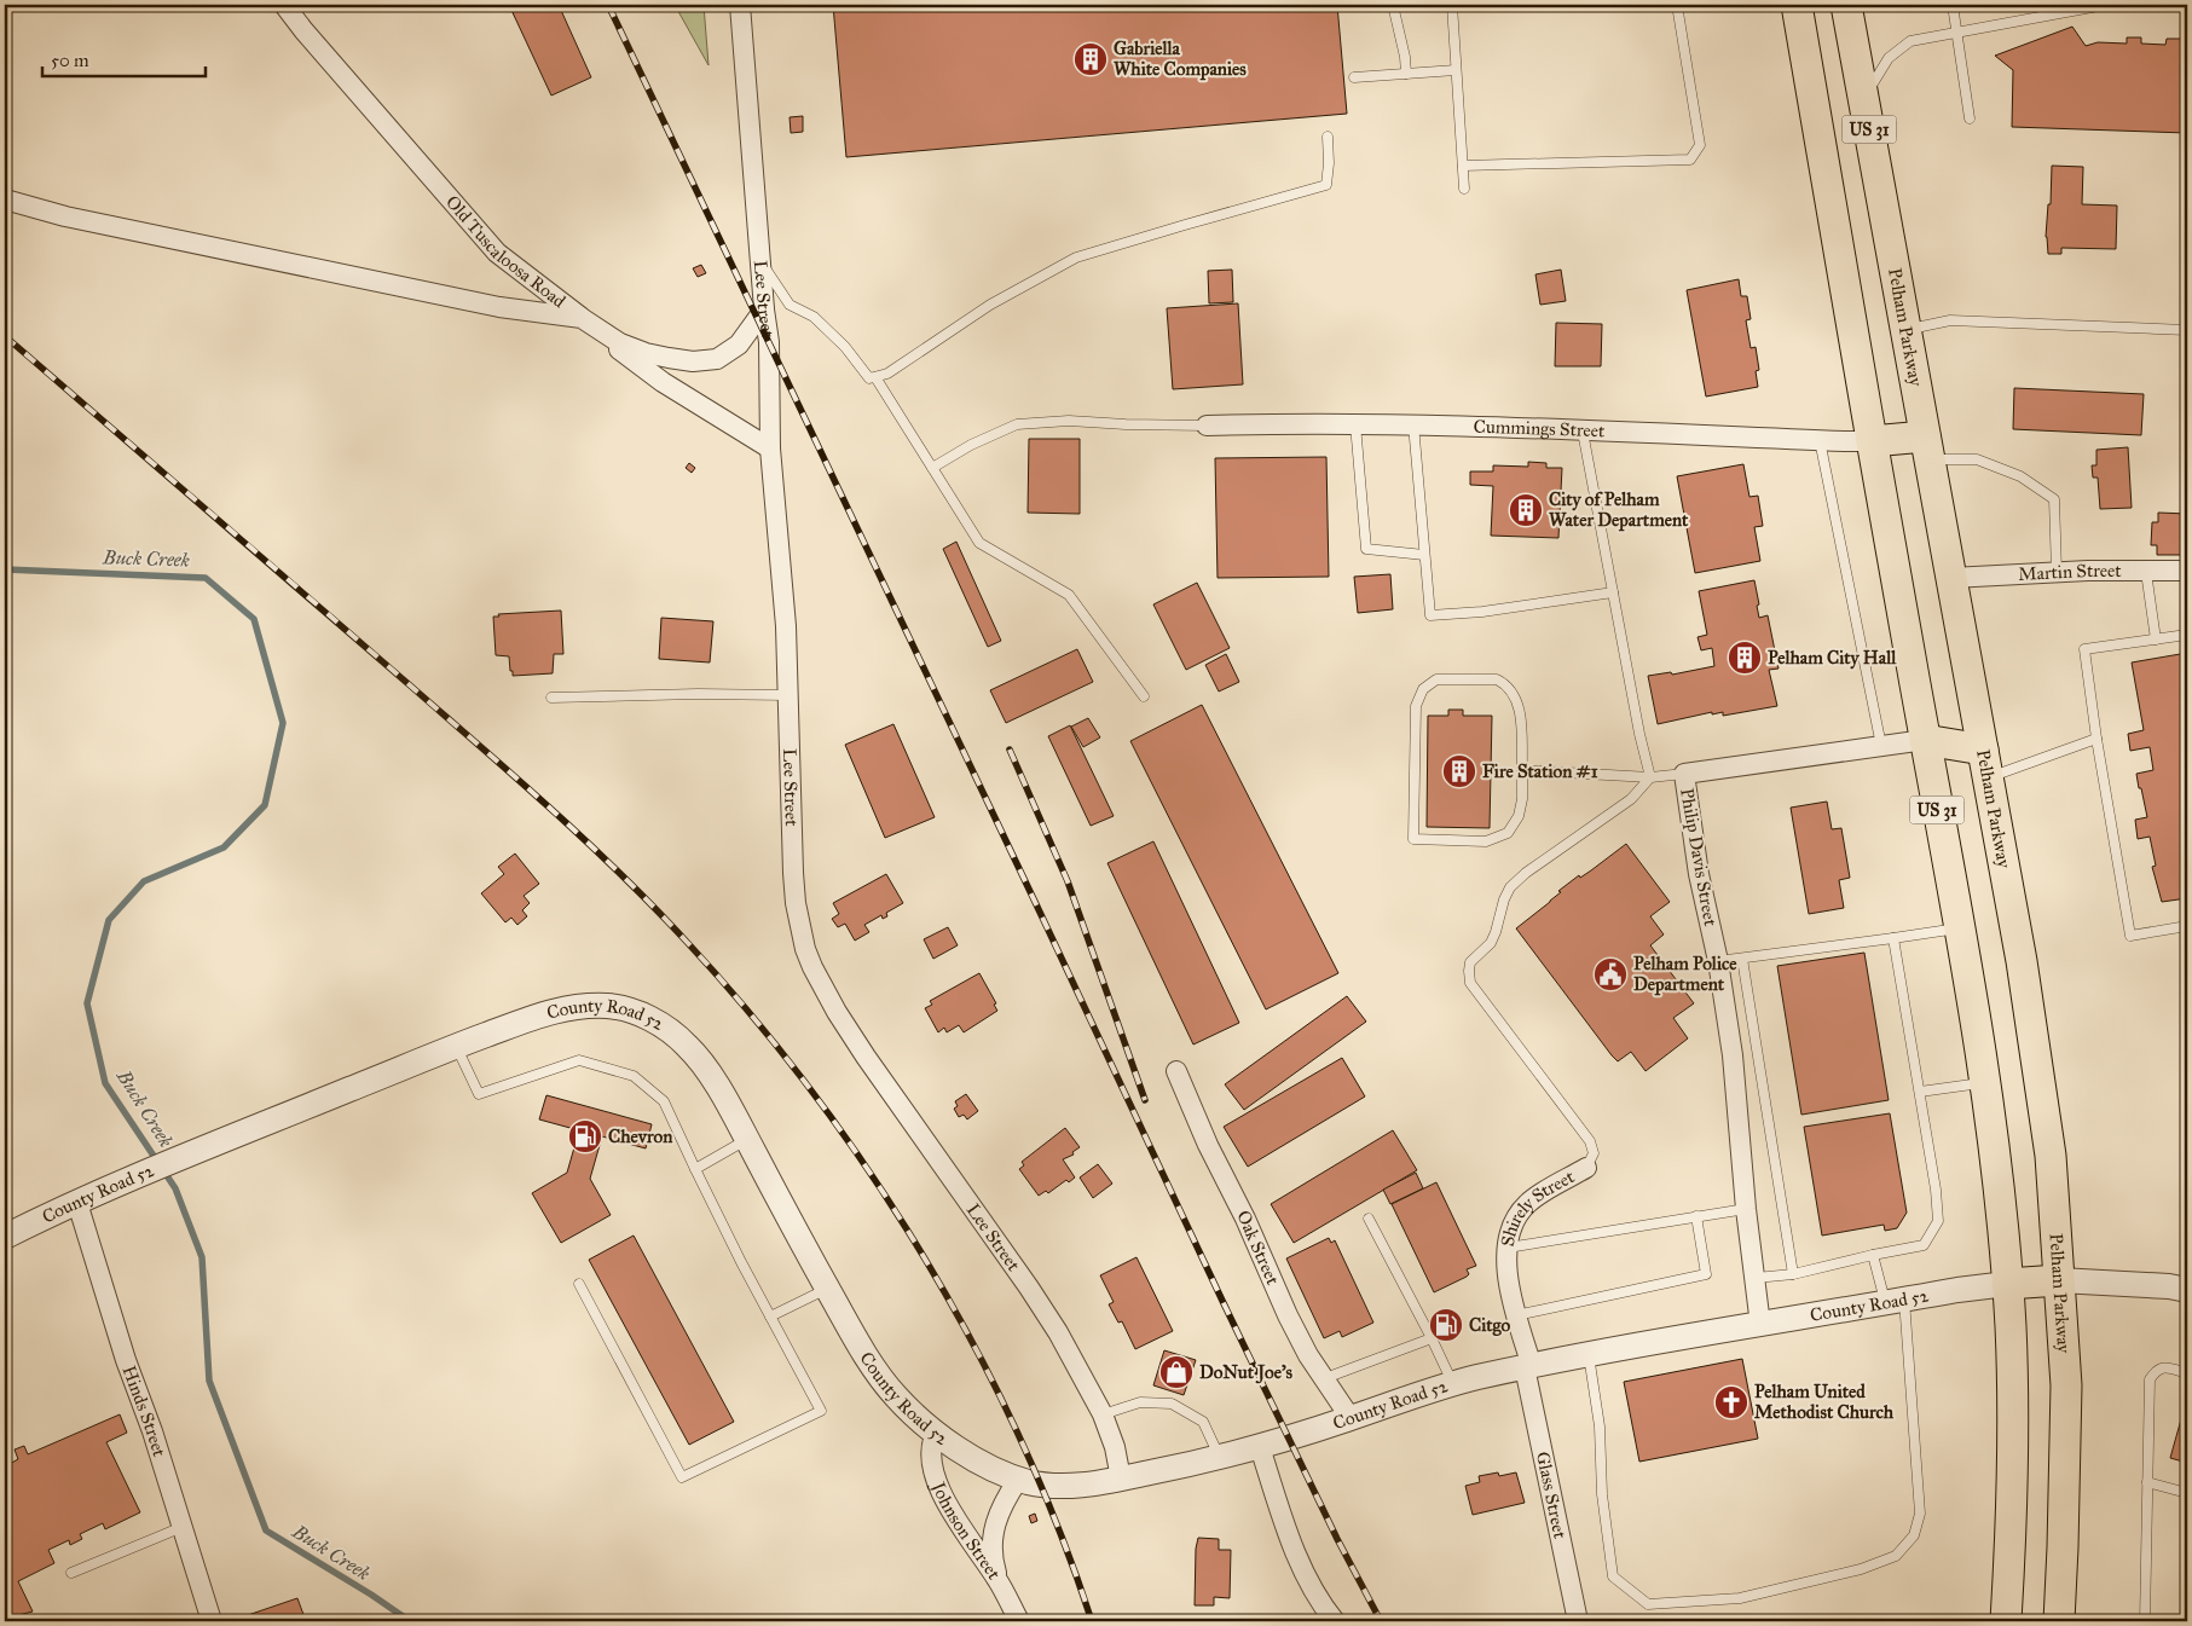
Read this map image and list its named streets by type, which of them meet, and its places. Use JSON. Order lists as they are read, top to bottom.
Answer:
{
  "streets": {
    "main road": ["US 31", "Pelham Parkway"],
    "street": [
      "Old Tuscaloosa Road",
      "Lee Street",
      "Cummings Street",
      "Martin Street",
      "Philip Davis Street",
      "County Road 52",
      "Shirely Street",
      "Oak Street",
      "Hinds Street",
      "Glass Street",
      "Johnson Street"
    ]
  },
  "crossings": [
    ["US 31", "Cummings Street"],
    ["US 31", "Philip Davis Street"],
    ["US 31", "County Road 52"],
    ["Old Tuscaloosa Road", "Lee Street"],
    ["Lee Street", "County Road 52"],
    ["Pelham Parkway", "Martin Street"],
    ["Philip Davis Street", "County Road 52"],
    ["County Road 52", "Shirely Street"],
    ["County Road 52", "Oak Street"],
    ["County Road 52", "Hinds Street"],
    ["County Road 52", "Glass Street"],
    ["County Road 52", "Johnson Street"],
    ["Shirely Street", "Glass Street"]
  ],
  "water": ["Buck Creek"],
  "places": {
    "building": [
      "Gabriella White Companies",
      "City of Pelham Water Department",
      "Pelham City Hall",
      "Fire Station #1"
    ],
    "public building": ["Pelham Police Department"],
    "fuel station": ["Chevron", "Citgo"],
    "shop": ["DoNut Joe's"],
    "church": ["Pelham United Methodist Church"]
  },
  "scale_bar": "50 m"
}
